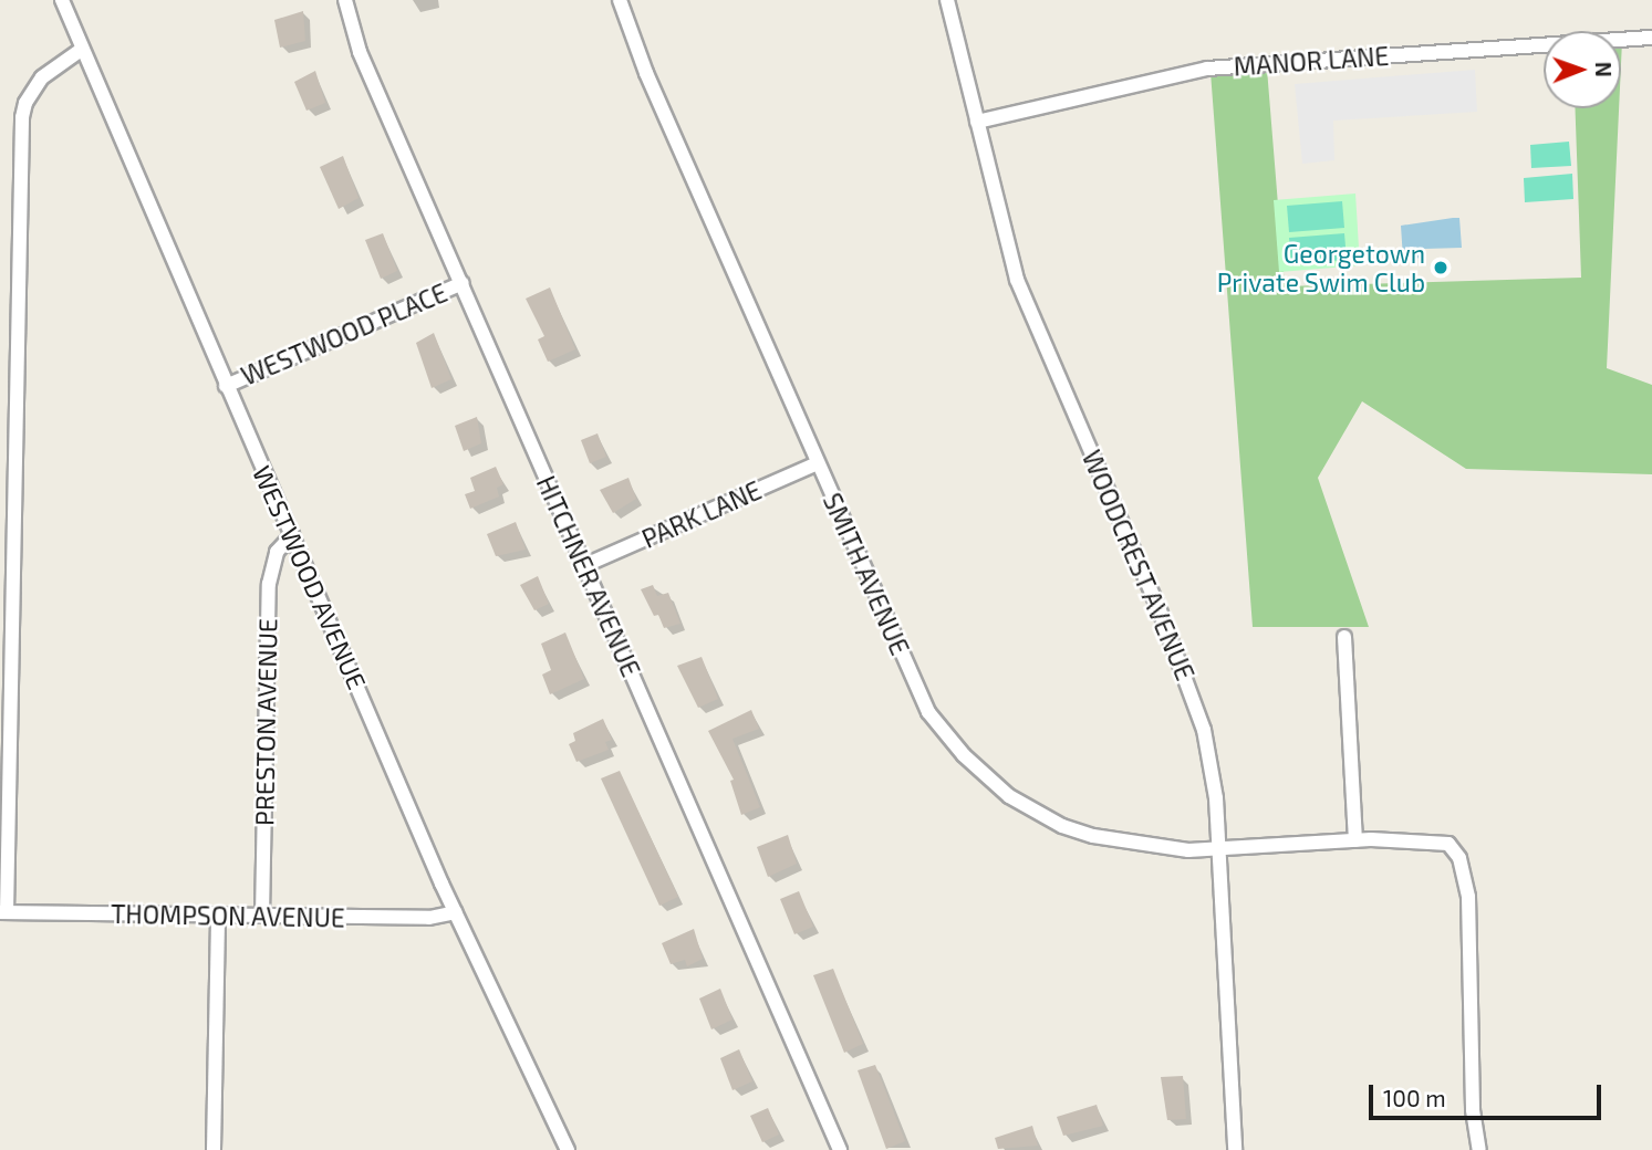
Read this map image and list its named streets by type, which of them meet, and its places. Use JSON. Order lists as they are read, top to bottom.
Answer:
{
  "streets": {
    "street": [
      "MANOR LANE",
      "WESTWOOD PLACE",
      "PARK LANE",
      "WOODCREST AVENUE",
      "SMITH AVENUE",
      "HITCHNER AVENUE",
      "WESTWOOD AVENUE",
      "PRESTON AVENUE",
      "THOMPSON AVENUE"
    ]
  },
  "crossings": [
    ["MANOR LANE", "WOODCREST AVENUE"],
    ["WESTWOOD PLACE", "HITCHNER AVENUE"],
    ["WESTWOOD PLACE", "WESTWOOD AVENUE"],
    ["PARK LANE", "SMITH AVENUE"],
    ["PARK LANE", "HITCHNER AVENUE"],
    ["WOODCREST AVENUE", "SMITH AVENUE"],
    ["WESTWOOD AVENUE", "PRESTON AVENUE"],
    ["WESTWOOD AVENUE", "THOMPSON AVENUE"],
    ["PRESTON AVENUE", "THOMPSON AVENUE"]
  ],
  "places": ["Georgetown Private Swim Club"],
  "scale_bar": "100 m",
  "north": "right"
}
